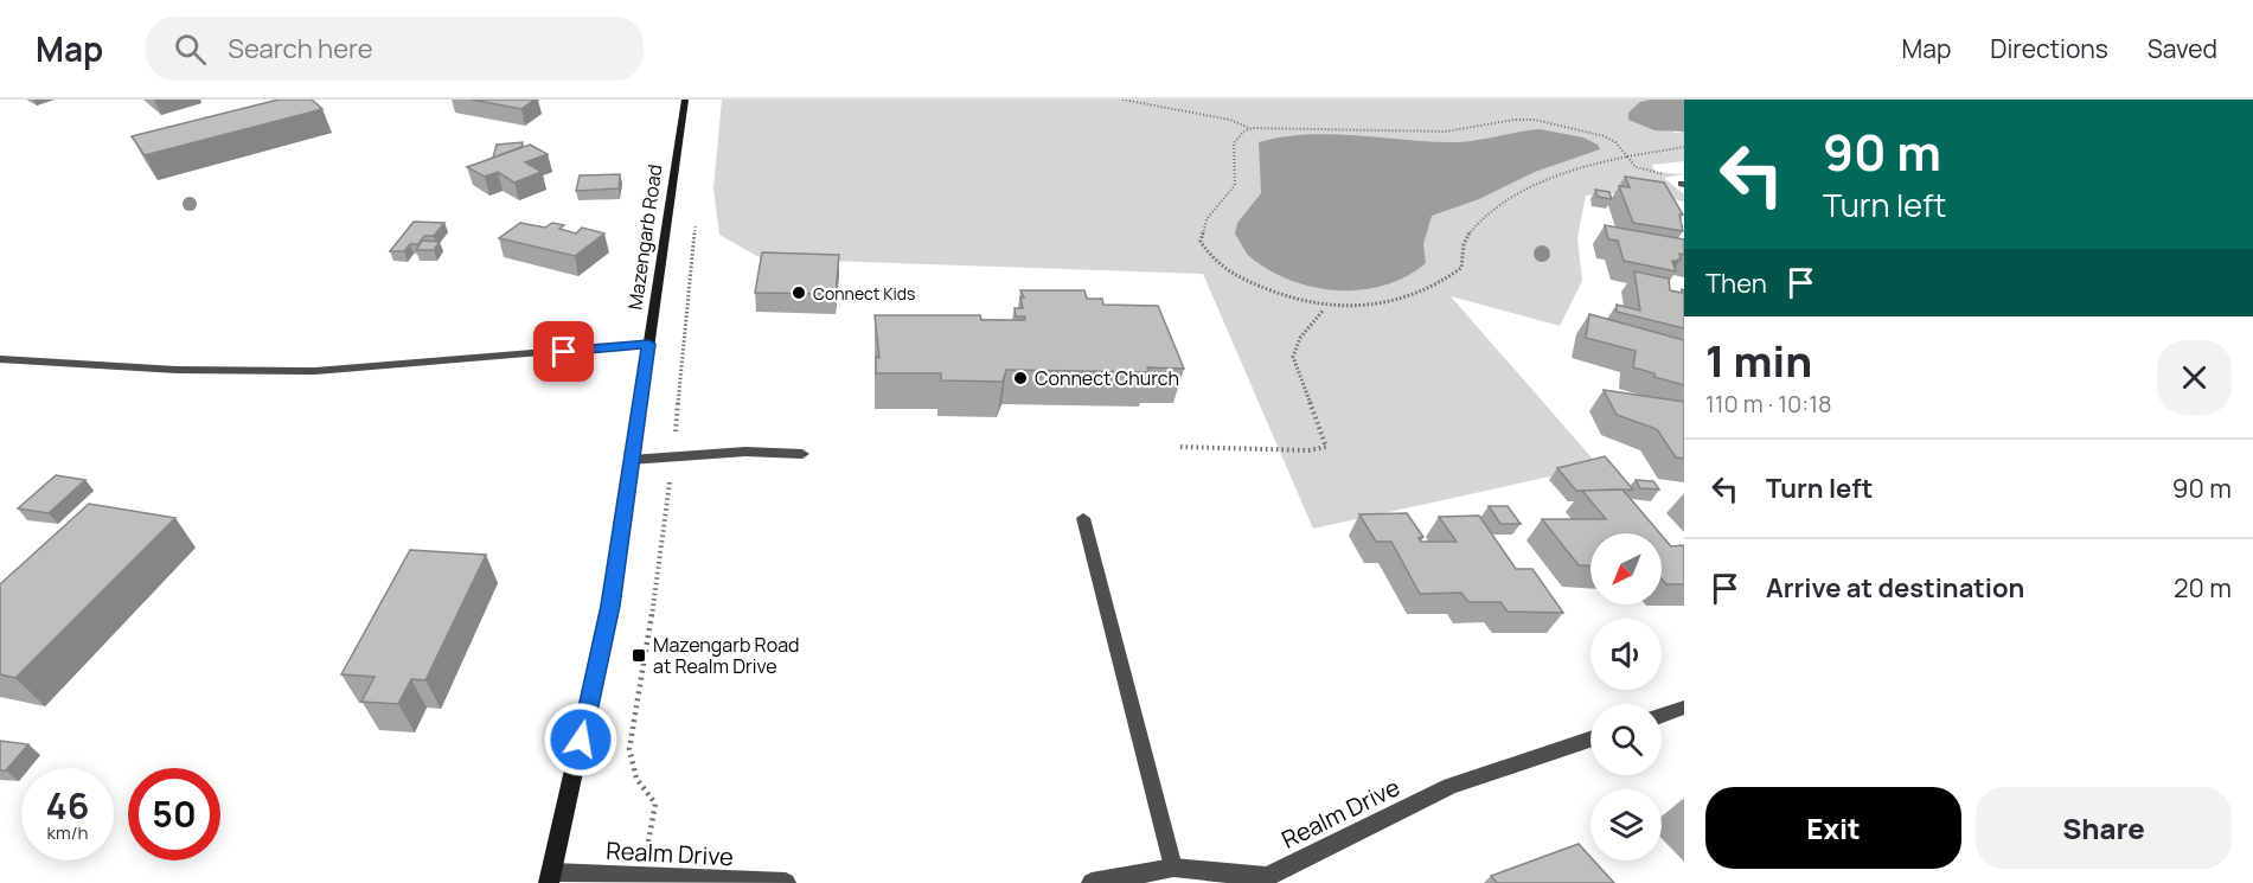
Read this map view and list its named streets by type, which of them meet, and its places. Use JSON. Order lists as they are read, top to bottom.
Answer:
{
  "streets": {
    "main road": ["Mazengarb Road"],
    "street": ["Realm Drive"]
  },
  "crossings": [
    ["Mazengarb Road", "Realm Drive"]
  ],
  "places": {
    "other": ["Connect Kids", "Connect Church"],
    "transit": ["Mazengarb Road at Realm Drive"]
  },
  "north": "bottom left",
  "page": {
    "header": "Map",
    "search": "Search here",
    "nav": ["Map", "Directions", "Saved"],
    "turn": ["90 m", "Turn left"],
    "then": "Then",
    "heading": ["1 min", "110 m · 10:18"],
    "list": [
      {
        "name": "Turn left",
        "value": "90 m"
      },
      {
        "name": "Arrive at destination",
        "value": "20 m"
      }
    ],
    "speed": "46 km/h",
    "limit": "50",
    "buttons": ["Exit", "Share"]
  }
}
